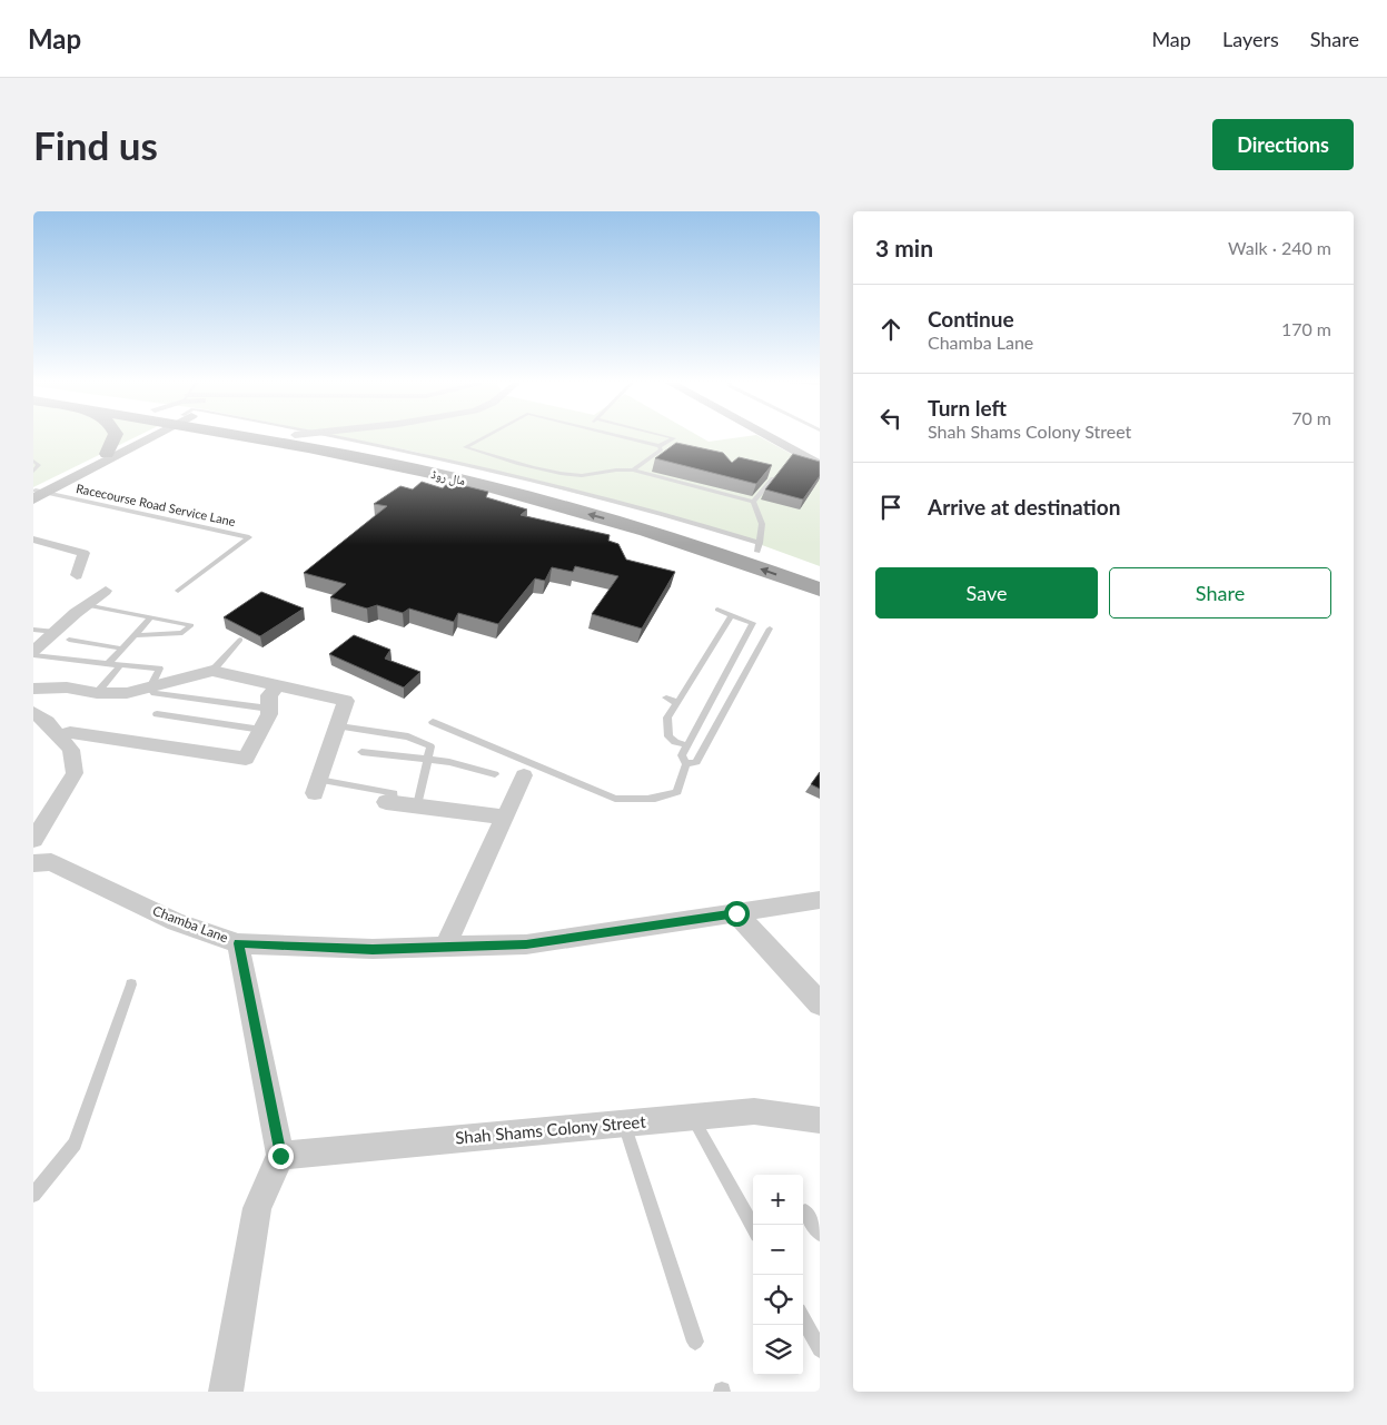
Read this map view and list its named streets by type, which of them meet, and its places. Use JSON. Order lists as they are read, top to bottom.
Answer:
{
  "streets": {
    "main road": ["مال روڈ"],
    "street": ["Chamba Lane", "Shah Shams Colony Street"],
    "lane": ["Racecourse Road Service Lane"]
  },
  "page": {
    "header": "Map",
    "nav": ["Map", "Layers", "Share"],
    "buttons": [
      "Directions",
      ["Save", "Share"]
    ],
    "title": "Find us",
    "heading": ["3 min", "Walk · 240 m"],
    "list": [
      ["Continue", "Chamba Lane", "170 m"],
      ["Turn left", "Shah Shams Colony Street", "70 m"],
      "Arrive at destination"
    ],
    "map_buttons": ["+", "−"]
  }
}
